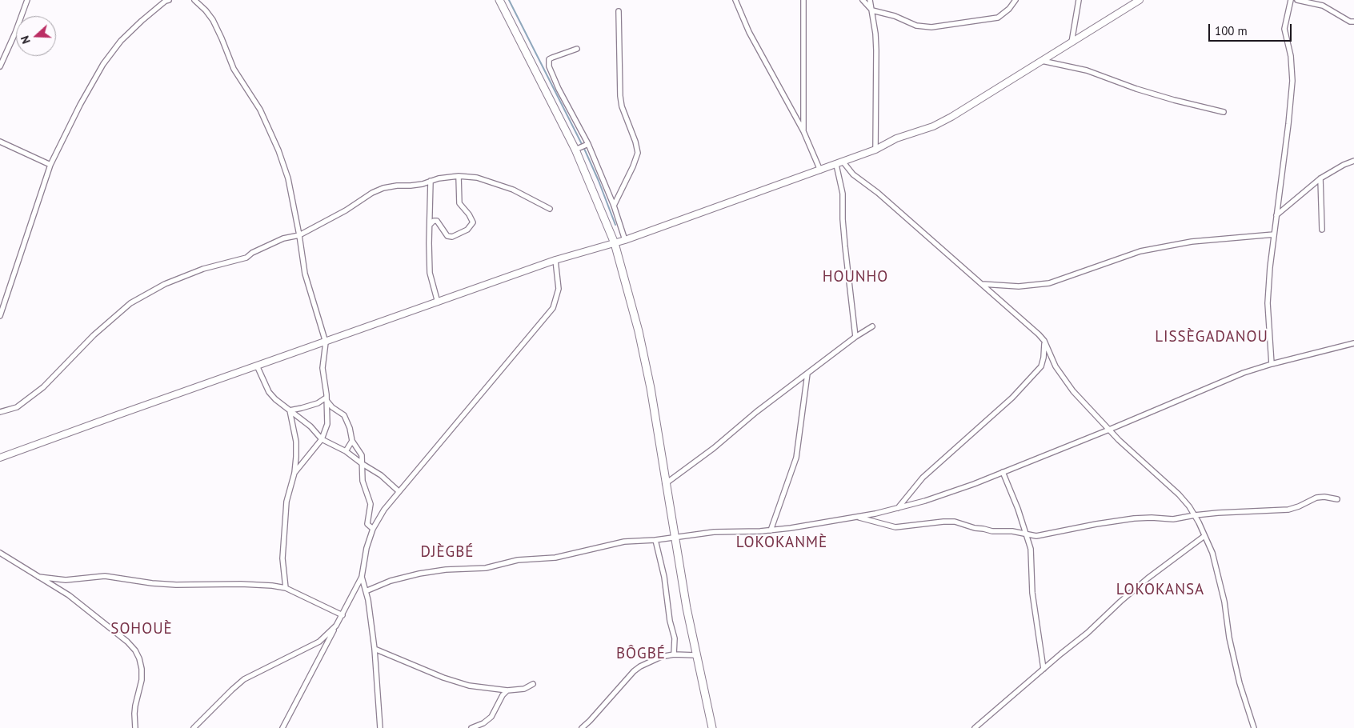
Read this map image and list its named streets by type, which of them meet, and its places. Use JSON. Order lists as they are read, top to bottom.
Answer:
{
  "districts": [
    "HOUNHO",
    "LISSÈGADANOU",
    "LOKOKANMÈ",
    "DJÈGBÉ",
    "LOKOKANSA",
    "SOHOUÈ",
    "BÔGBÉ"
  ],
  "scale_bar": "100 m",
  "north": "left"
}
